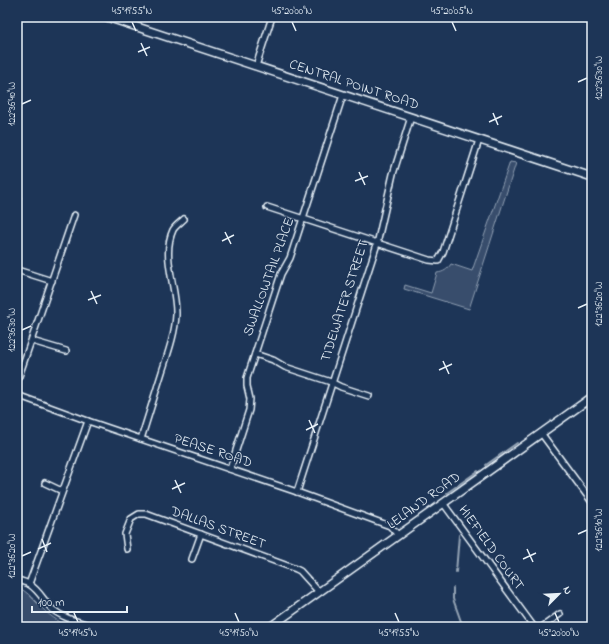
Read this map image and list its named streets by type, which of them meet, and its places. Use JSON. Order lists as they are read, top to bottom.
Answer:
{
  "streets": {
    "street": [
      "CENTRAL POINT ROAD",
      "SWALLOWTAIL PLACE",
      "TIDEWATER STREET",
      "PEASE ROAD",
      "LELAND ROAD",
      "DALLAS STREET",
      "HIEFIELD COURT"
    ]
  },
  "crossings": [
    ["CENTRAL POINT ROAD", "SWALLOWTAIL PLACE"],
    ["CENTRAL POINT ROAD", "TIDEWATER STREET"],
    ["SWALLOWTAIL PLACE", "PEASE ROAD"],
    ["TIDEWATER STREET", "PEASE ROAD"],
    ["PEASE ROAD", "LELAND ROAD"],
    ["LELAND ROAD", "DALLAS STREET"],
    ["LELAND ROAD", "HIEFIELD COURT"]
  ],
  "scale_bar": "100 m",
  "north": "top right",
  "coordinates": [
    "45°19'55\"N",
    "45°20'00\"N",
    "45°20'05\"N",
    "122°36'30\"W",
    "122°36'40\"W",
    "122°36'20\"W",
    "122°36'10\"W",
    "45°19'45\"N",
    "45°19'50\"N"
  ]
}
